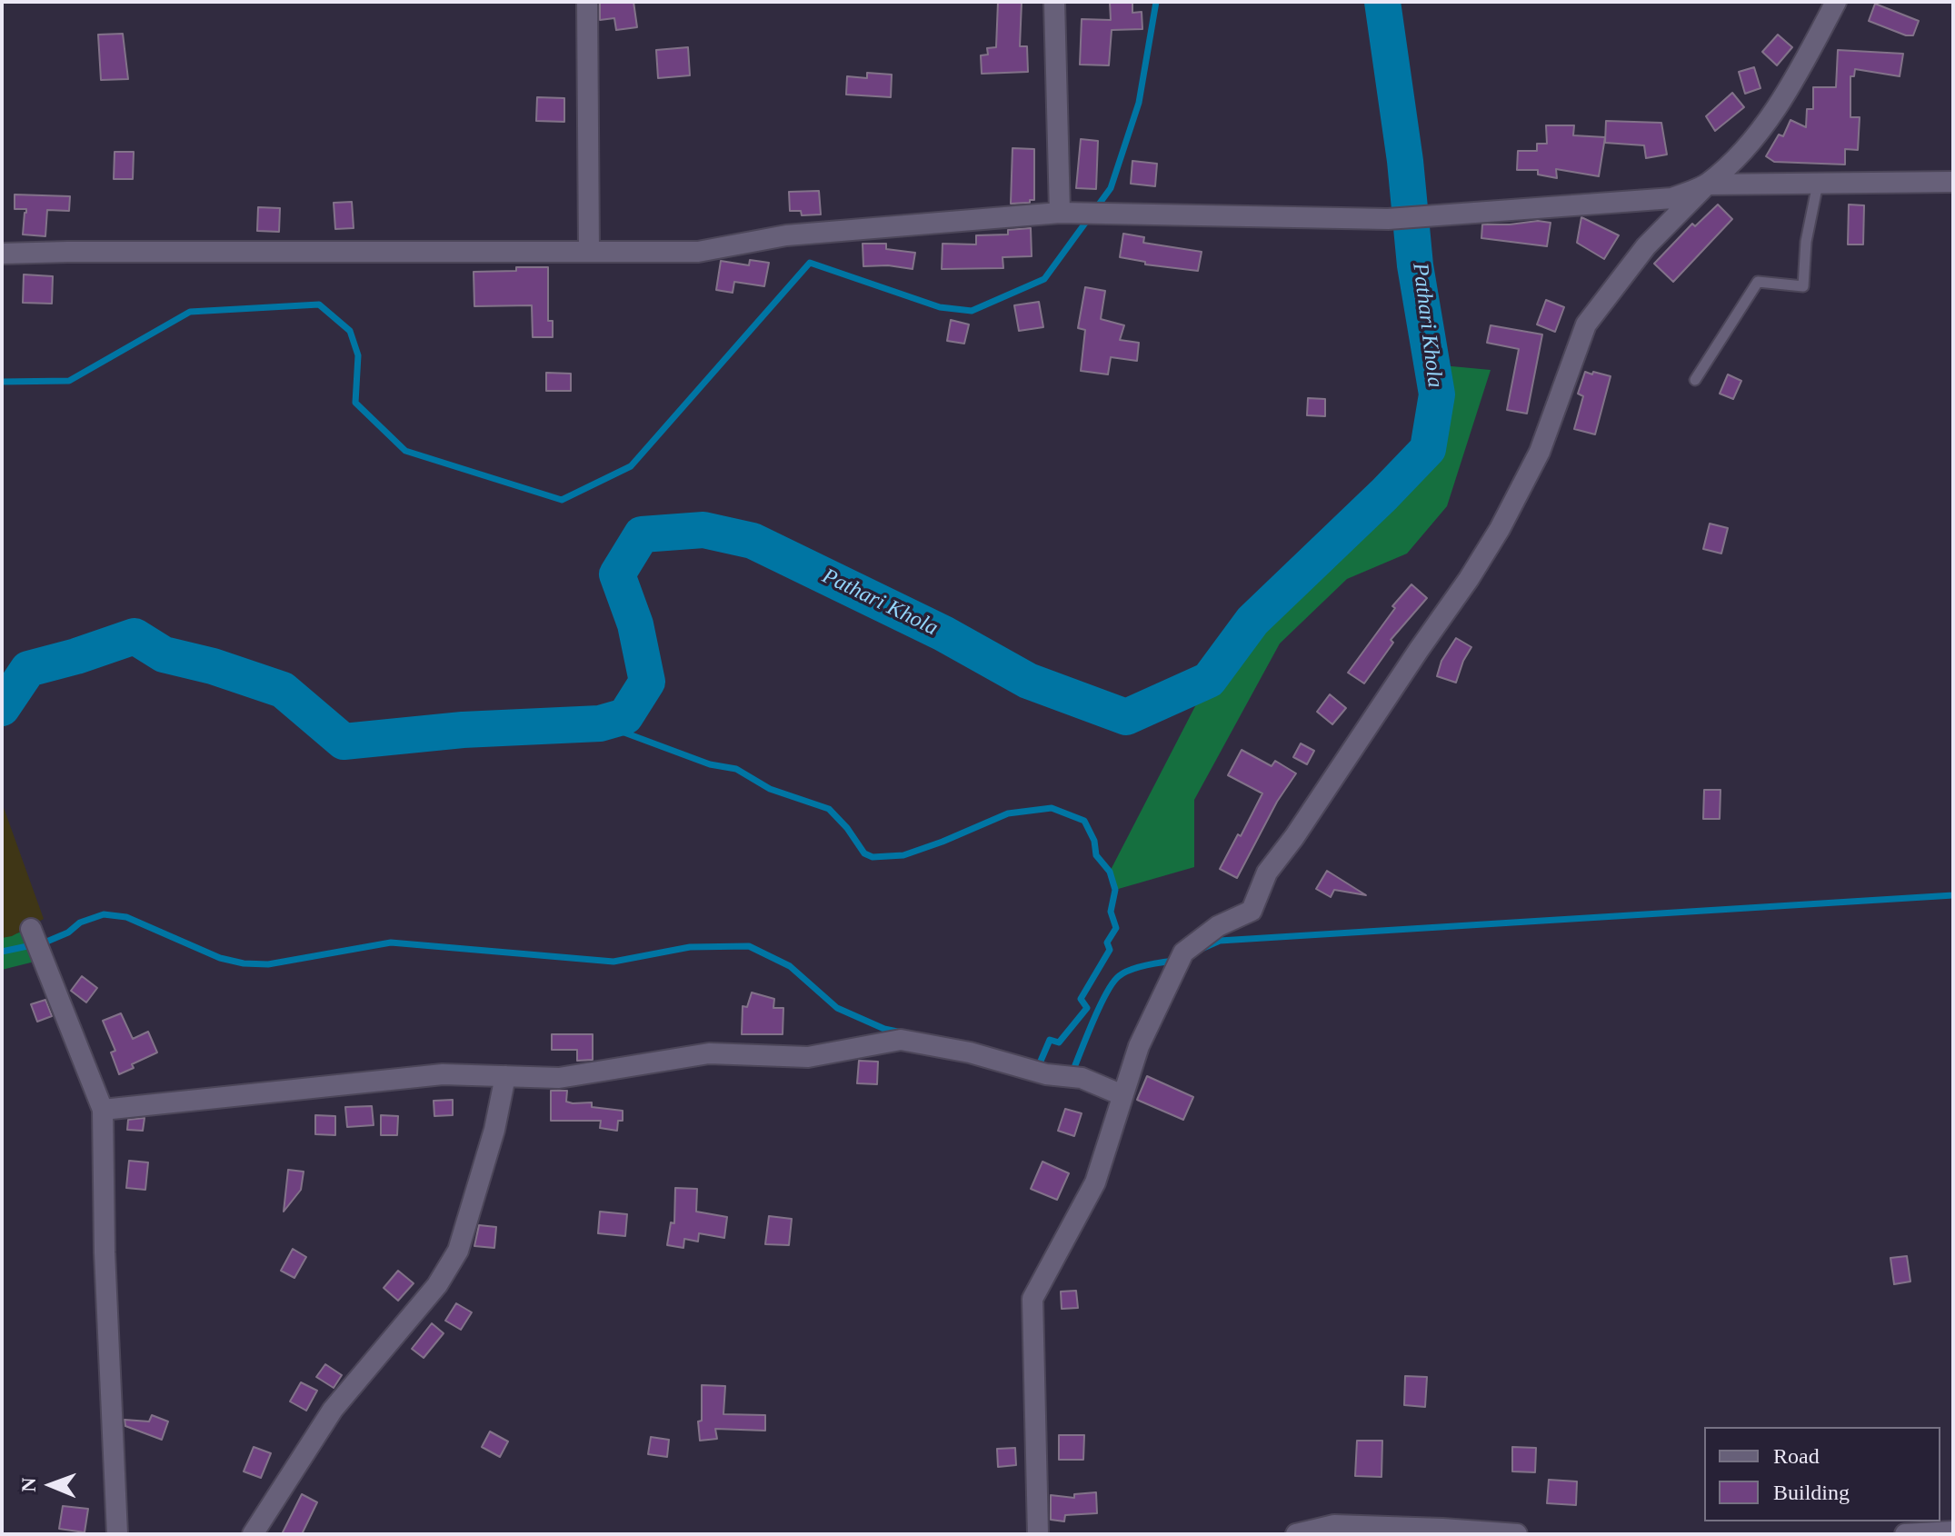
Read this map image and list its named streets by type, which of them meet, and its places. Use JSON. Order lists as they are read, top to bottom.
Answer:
{
  "water": ["Pathari Khola"],
  "legend": ["Road", "Building"],
  "north": "left"
}
